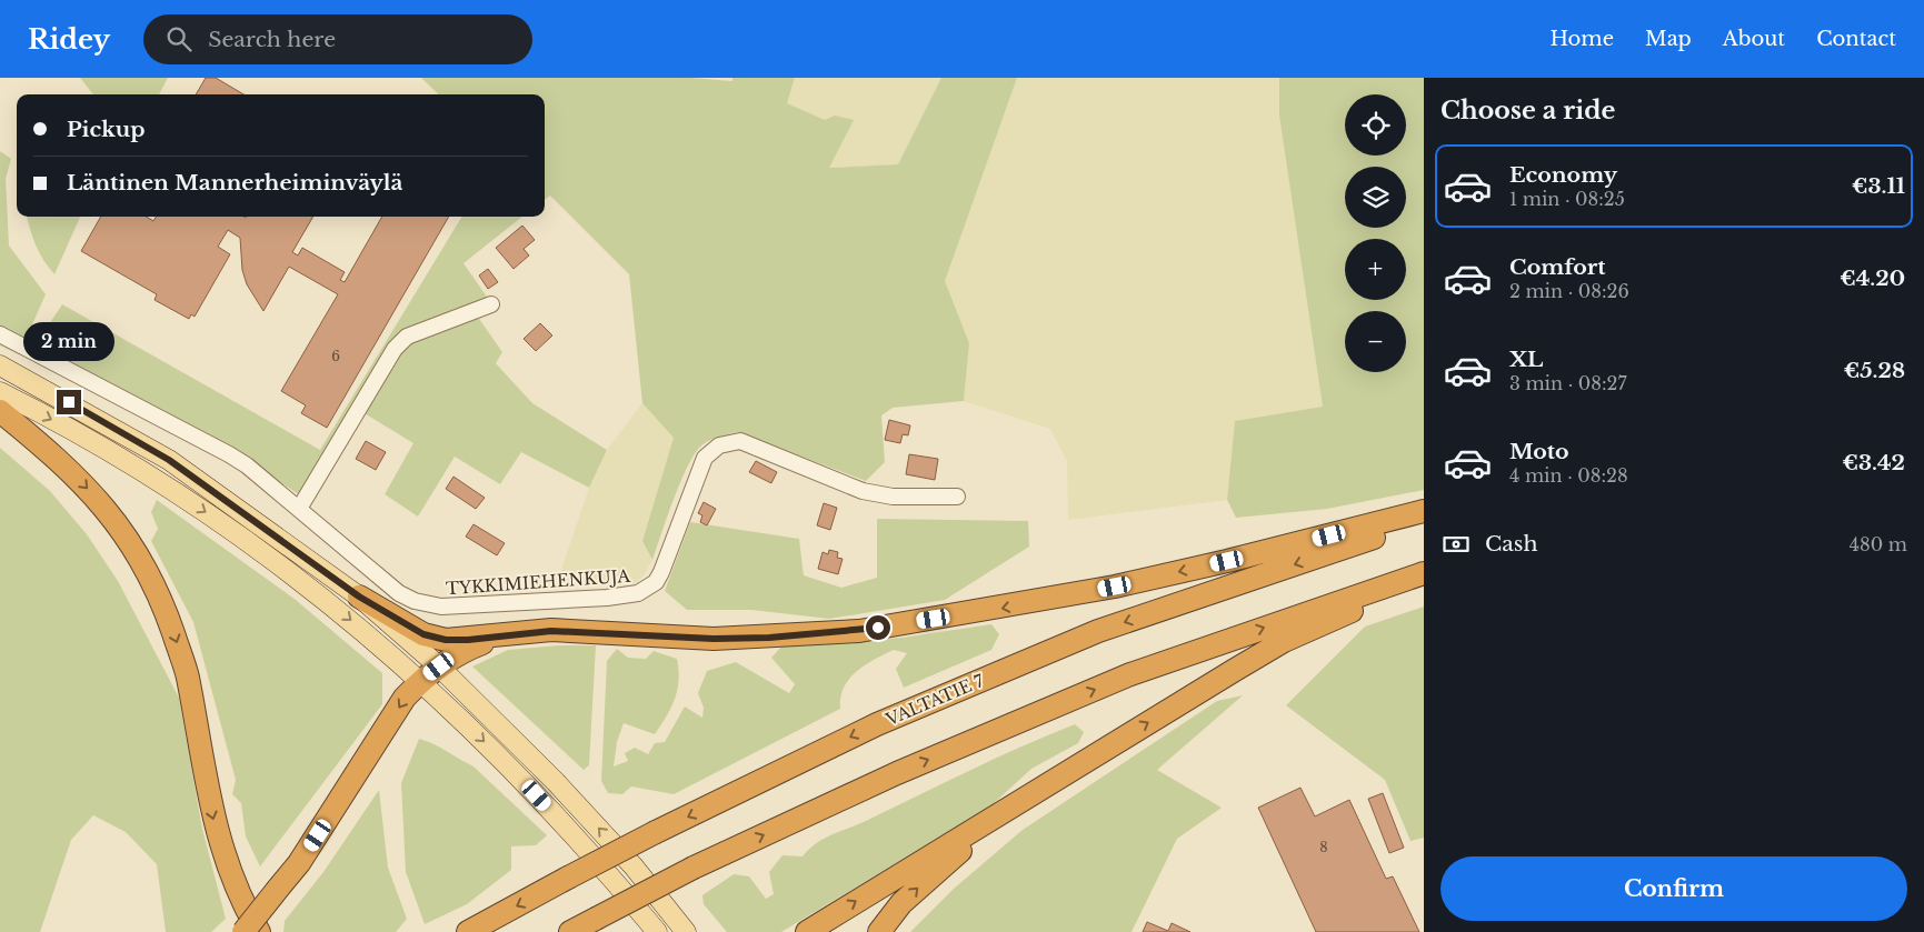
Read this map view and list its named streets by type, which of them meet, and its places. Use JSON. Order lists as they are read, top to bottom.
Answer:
{
  "streets": {
    "highway": ["VALTATIE 7"],
    "street": ["TYKKIMIEHENKUJA"]
  },
  "house_numbers": ["6", "8"],
  "page": {
    "header": "Ridey",
    "search": "Search here",
    "nav": [
      "Home",
      "Map",
      "About",
      "Contact"
    ],
    "heading": "Choose a ride",
    "map_buttons": ["+", "−"],
    "banner": ["Pickup", "Läntinen Mannerheiminväylä"],
    "list": [
      {
        "name": "Economy",
        "note": "1 min · 08:25",
        "value": "€3.11"
      },
      {
        "name": "Comfort",
        "note": "2 min · 08:26",
        "value": "€4.20"
      },
      {
        "name": "XL",
        "note": "3 min · 08:27",
        "value": "€5.28"
      },
      {
        "name": "Moto",
        "note": "4 min · 08:28",
        "value": "€3.42"
      }
    ],
    "bubble": "2 min",
    "pay": ["Cash", "480 m"],
    "buttons": "Confirm"
  }
}
